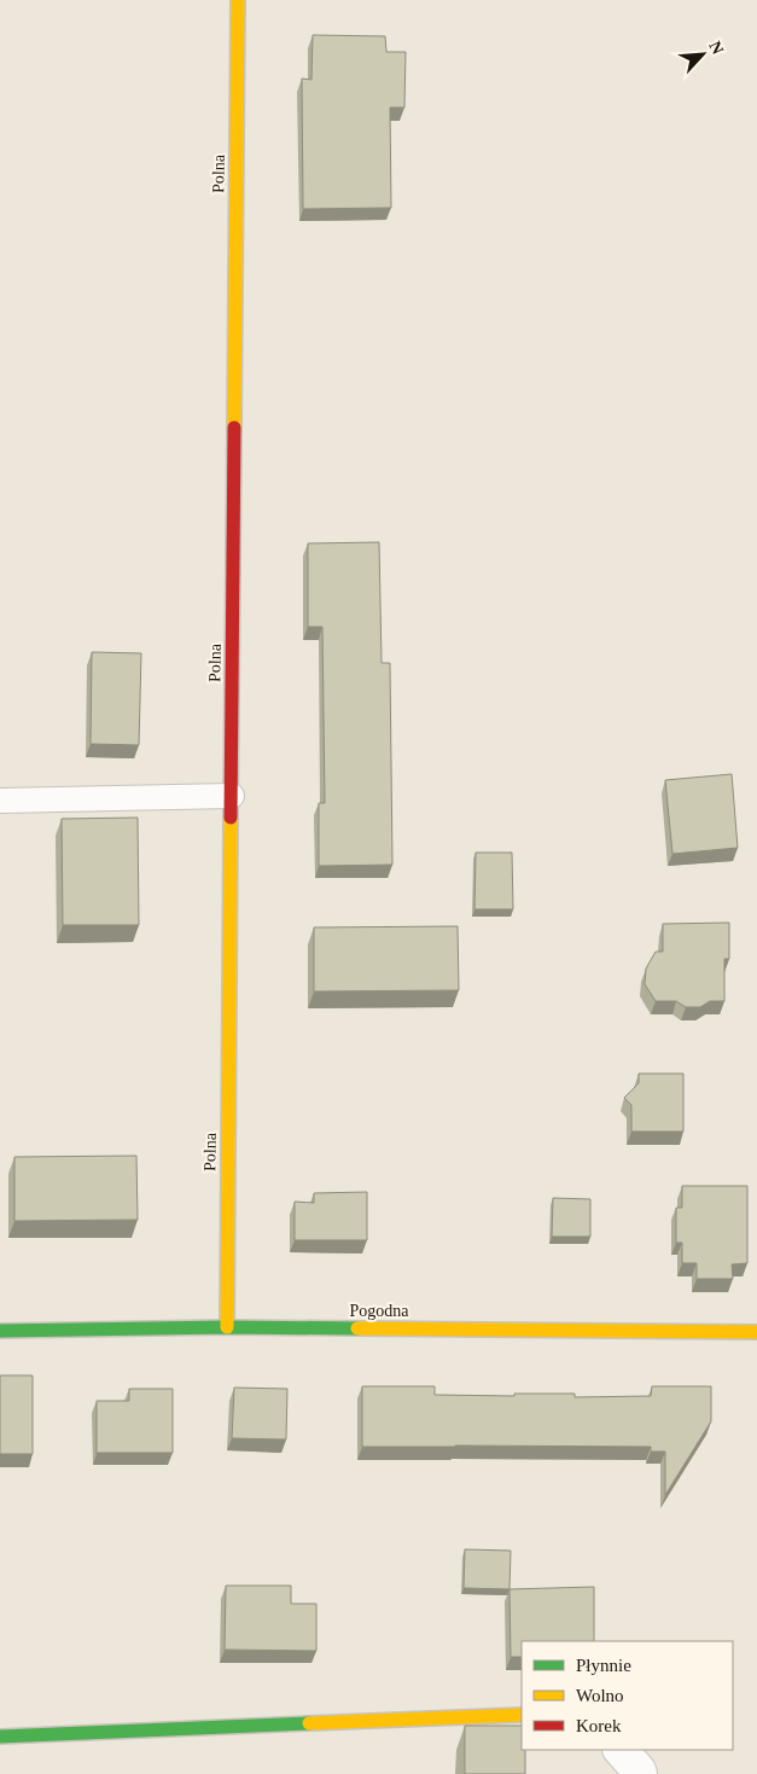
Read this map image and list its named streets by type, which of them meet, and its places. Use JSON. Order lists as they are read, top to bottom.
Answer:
{
  "streets": {
    "street": ["Polna", "Pogodna"]
  },
  "crossings": [
    ["Polna", "Pogodna"]
  ],
  "legend": ["Płynnie", "Wolno", "Korek"],
  "north": "top right"
}
